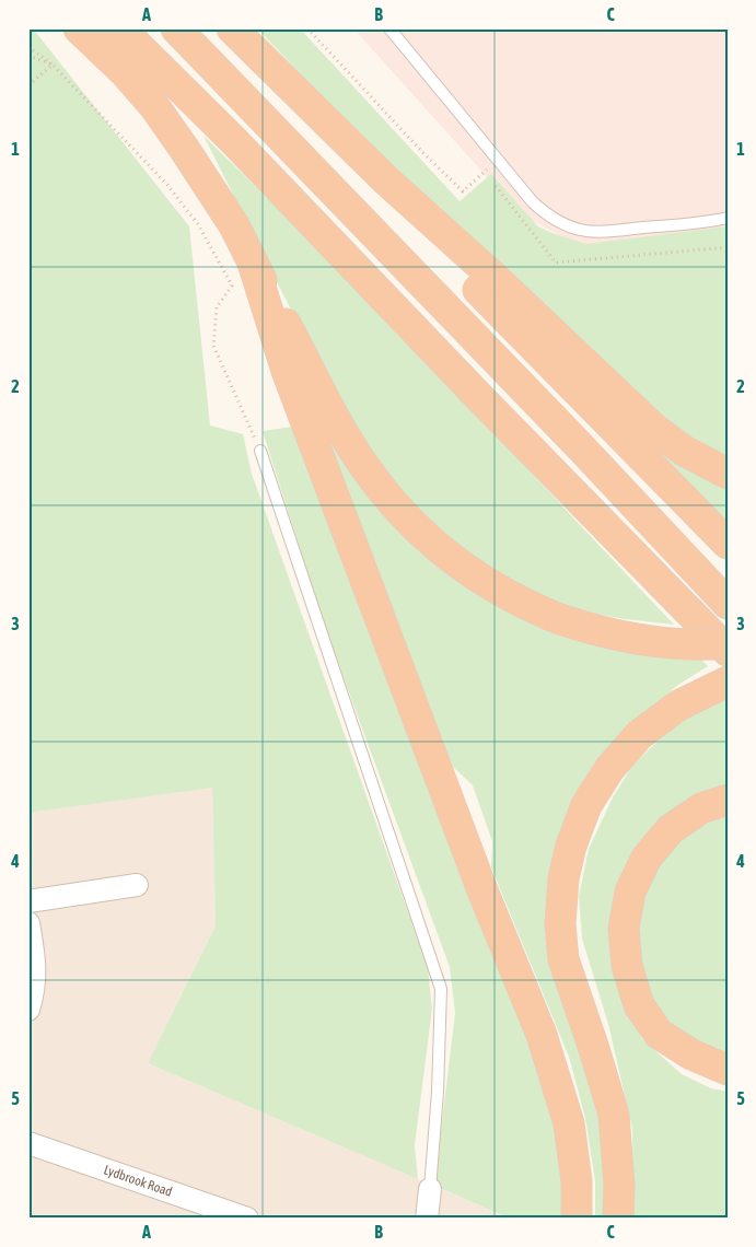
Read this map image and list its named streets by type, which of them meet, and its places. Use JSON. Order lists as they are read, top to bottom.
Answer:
{
  "streets": {
    "street": ["Lydbrook Road"]
  },
  "grid": {
    "columns": ["A", "B", "C"],
    "rows": [
      "1",
      "2",
      "3",
      "4",
      "5"
    ]
  }
}
